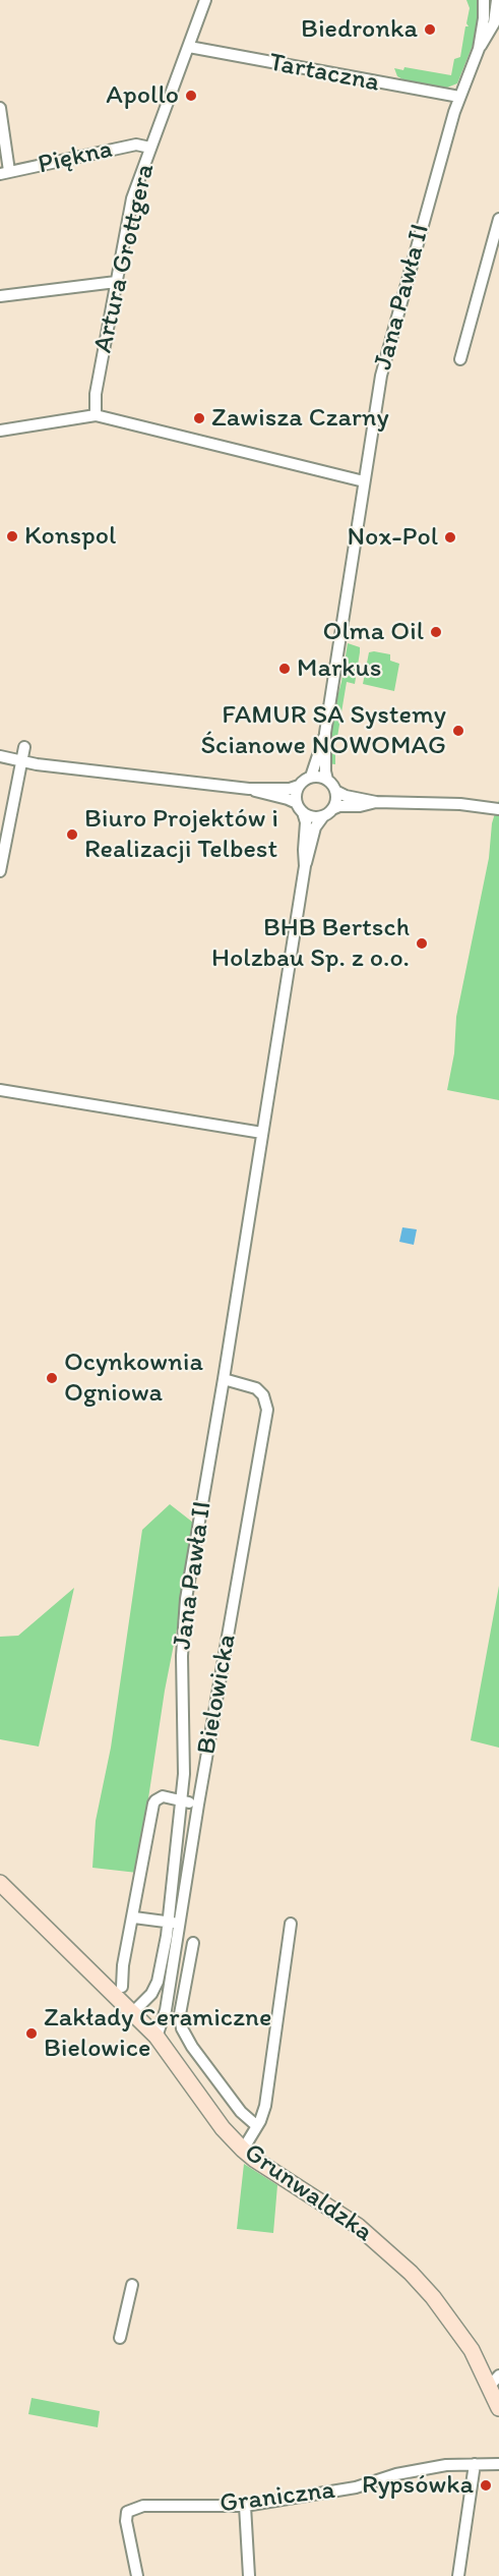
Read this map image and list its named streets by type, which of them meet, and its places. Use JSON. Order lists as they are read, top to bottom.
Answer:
{
  "streets": {
    "street": [
      "Tartaczna",
      "Piękna",
      "Artura Grottgera",
      "Jana Pawła II",
      "Bielowicka",
      "Grunwaldzka",
      "Graniczna"
    ]
  },
  "crossings": [
    ["Tartaczna", "Artura Grottgera"],
    ["Tartaczna", "Jana Pawła II"],
    ["Piękna", "Artura Grottgera"],
    ["Jana Pawła II", "Bielowicka"],
    ["Jana Pawła II", "Grunwaldzka"],
    ["Bielowicka", "Grunwaldzka"]
  ],
  "places": [
    "Biedronka",
    "Apollo",
    "Zawisza Czarny",
    "Konspol",
    "Nox-Pol",
    "Olma Oil",
    "Markus",
    "FAMUR SA Systemy Ścianowe NOWOMAG",
    "Biuro Projektów i Realizacji Telbest",
    "BHB Bertsch Holzbau Sp. z o.o.",
    "Ocynkownia Ogniowa",
    "Zakłady Ceramiczne Bielowice",
    "Rypsówka"
  ]
}
